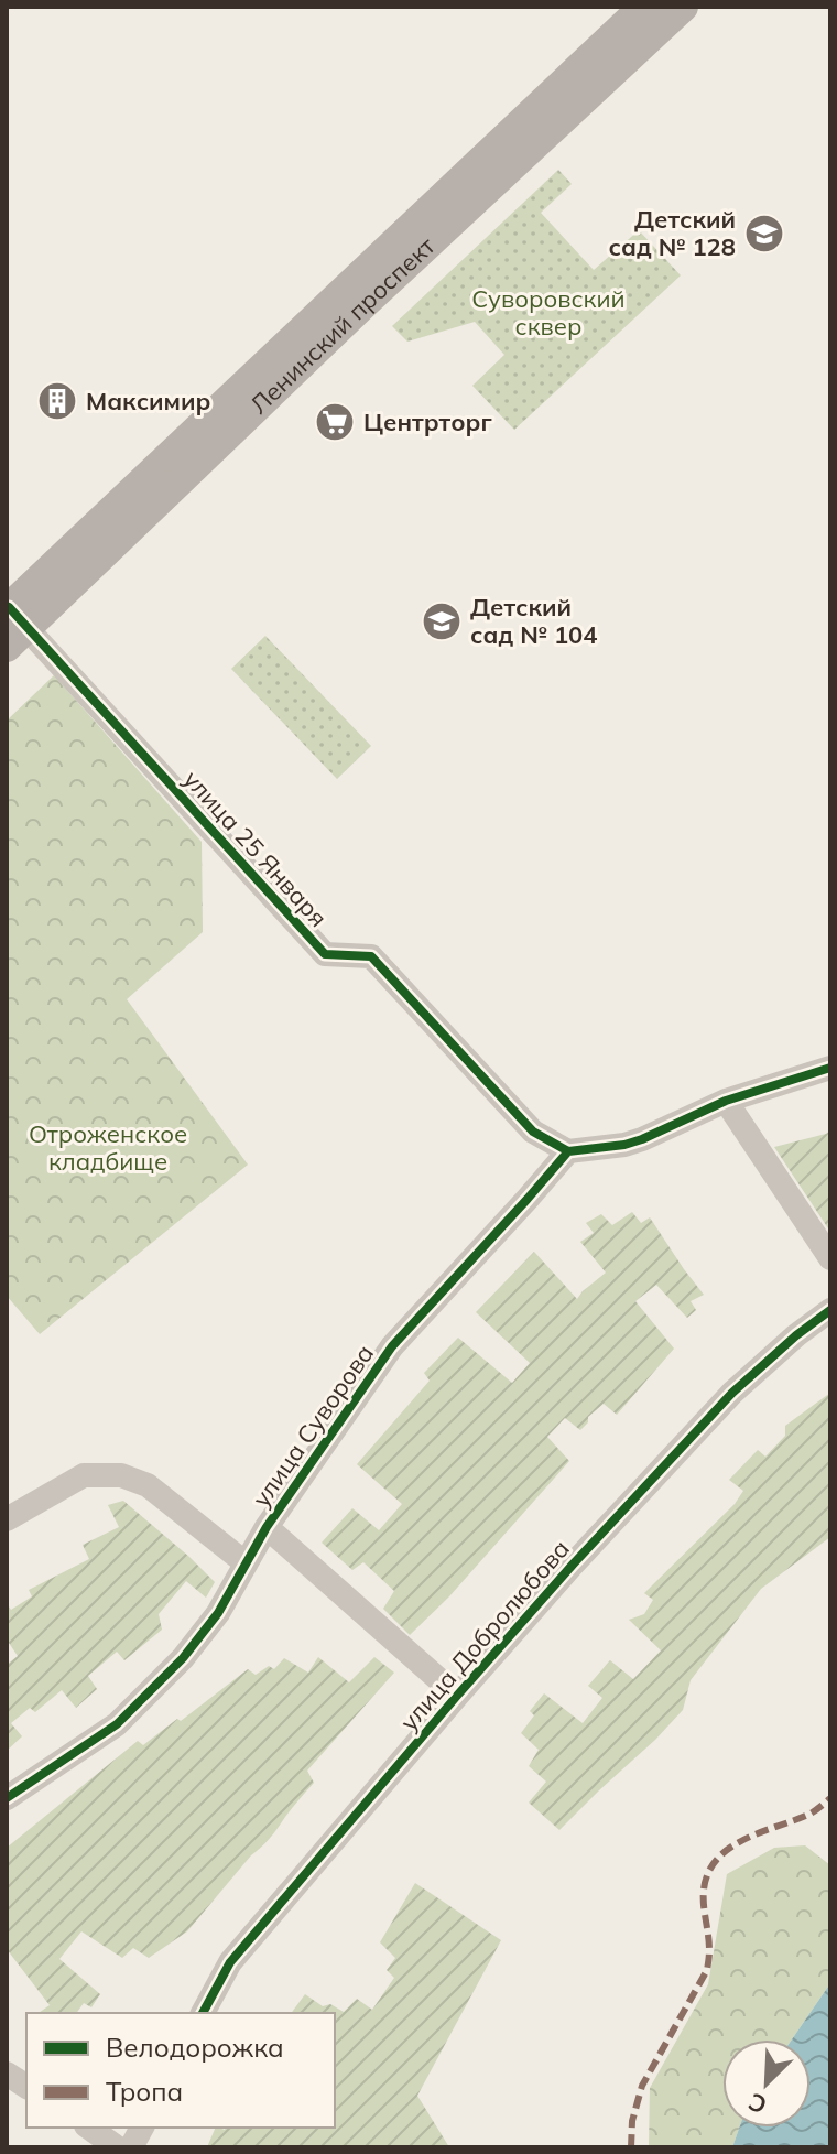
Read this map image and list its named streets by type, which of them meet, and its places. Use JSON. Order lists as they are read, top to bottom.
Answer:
{
  "streets": {
    "main road": ["Ленинский проспект"],
    "street": ["улица 25 Января", "улица Суворова", "улица Добролюбова"]
  },
  "crossings": [
    ["Ленинский проспект", "улица 25 Января"],
    ["улица 25 Января", "улица Суворова"]
  ],
  "parks": ["Суворовский сквер", "Отроженское кладбище"],
  "places": {
    "school or university": ["Детский сад № 128", "Детский сад № 104"],
    "building": ["Максимир"],
    "supermarket": ["Центрторг"]
  },
  "legend": ["Велодорожка", "Тропа"],
  "north": "bottom left"
}
